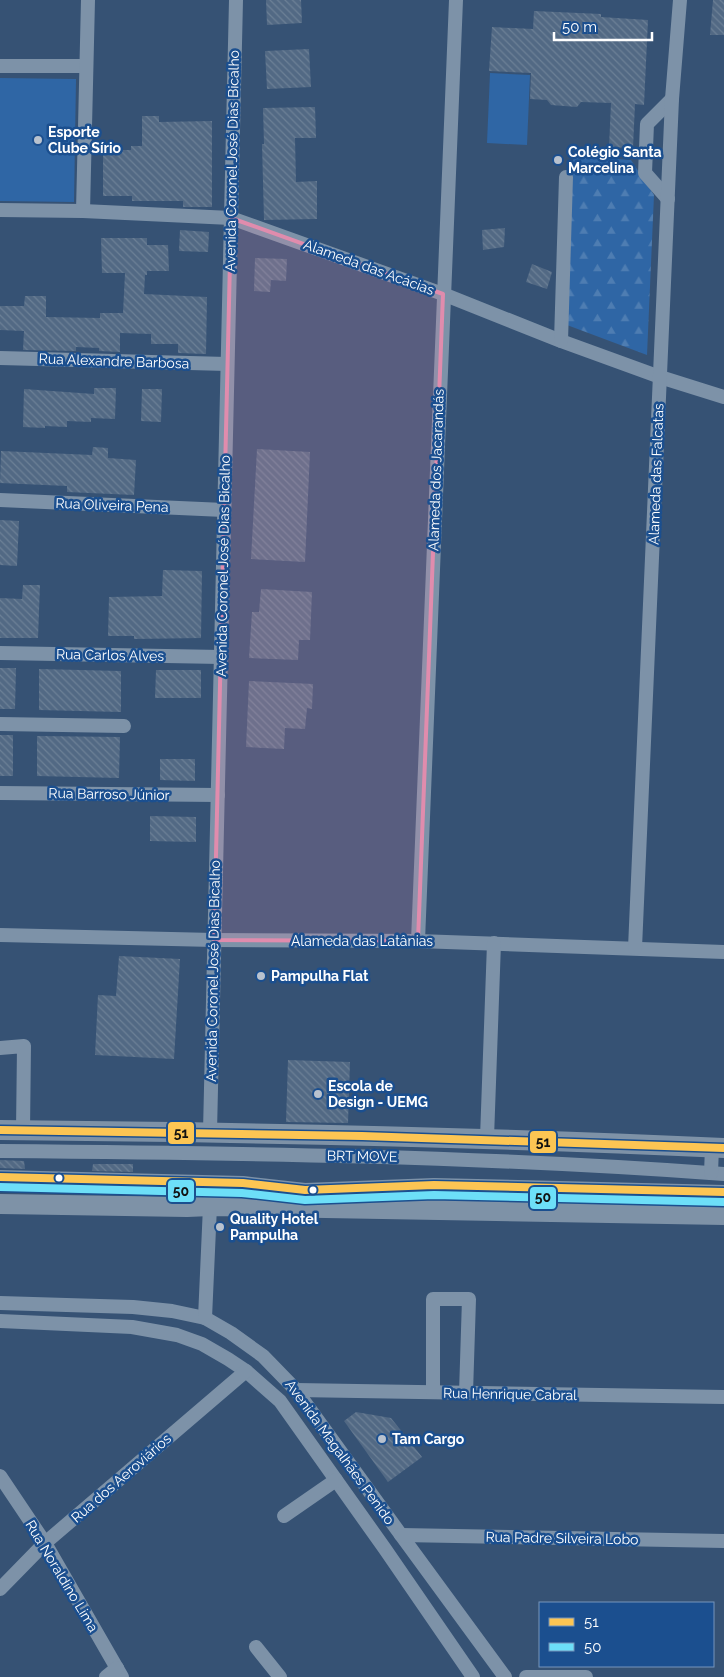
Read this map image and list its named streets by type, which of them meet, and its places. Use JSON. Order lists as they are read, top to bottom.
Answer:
{
  "streets": {
    "street": [
      "Avenida Coronel José Dias Bicalho",
      "Alameda das Acácias",
      "Rua Alexandre Barbosa",
      "Alameda dos Jacarandás",
      "Alameda das Falcatas",
      "Rua Oliveira Pena",
      "Rua Carlos Alves",
      "Rua Barroso Júnior",
      "Alameda das Latânias",
      "BRT MOVE",
      "Rua Henrique Cabral",
      "Avenida Magalhães Penido",
      "Rua dos Aeroviários",
      "Rua Padre Silveira Lobo",
      "Rua Noraldino Lima"
    ]
  },
  "crossings": [
    ["Avenida Coronel José Dias Bicalho", "Alameda das Acácias"],
    ["Avenida Coronel José Dias Bicalho", "Rua Alexandre Barbosa"],
    ["Avenida Coronel José Dias Bicalho", "Rua Oliveira Pena"],
    ["Avenida Coronel José Dias Bicalho", "Rua Carlos Alves"],
    ["Avenida Coronel José Dias Bicalho", "Rua Barroso Júnior"],
    ["Avenida Coronel José Dias Bicalho", "Alameda das Latânias"],
    ["Alameda das Acácias", "Alameda dos Jacarandás"],
    ["Alameda das Acácias", "Alameda das Falcatas"],
    ["Alameda dos Jacarandás", "Alameda das Latânias"],
    ["Alameda das Falcatas", "Alameda das Latânias"],
    ["Rua Henrique Cabral", "Avenida Magalhães Penido"],
    ["Avenida Magalhães Penido", "Rua dos Aeroviários"],
    ["Avenida Magalhães Penido", "Rua Padre Silveira Lobo"],
    ["Rua dos Aeroviários", "Rua Noraldino Lima"]
  ],
  "places": [
    "Esporte Clube Sírio",
    "Colégio Santa Marcelina",
    "Pampulha Flat",
    "Escola de Design - UEMG",
    "Quality Hotel Pampulha",
    "Tam Cargo"
  ],
  "lines": ["transit line 51", "transit line 50"],
  "legend": ["51", "50"],
  "scale_bar": "50 m"
}
